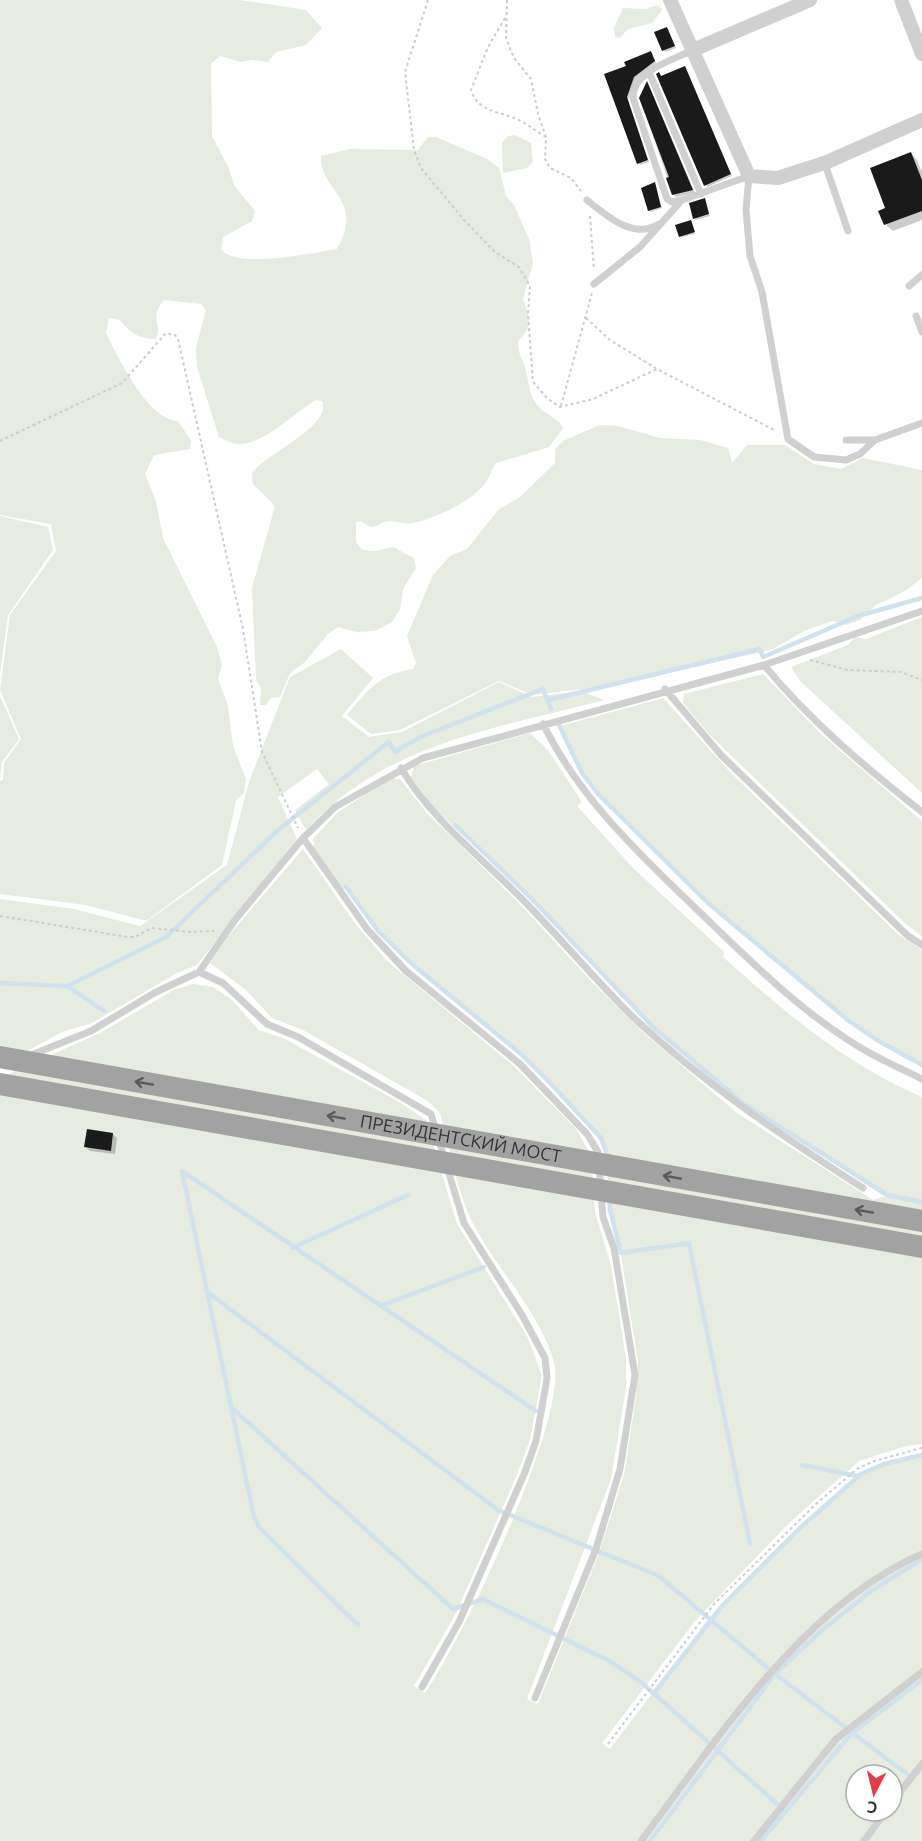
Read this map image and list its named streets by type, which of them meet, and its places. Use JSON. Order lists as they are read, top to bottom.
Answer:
{
  "streets": {
    "highway": ["ПРЕЗИДЕНТСКИЙ МОСТ"]
  },
  "north": "bottom"
}
